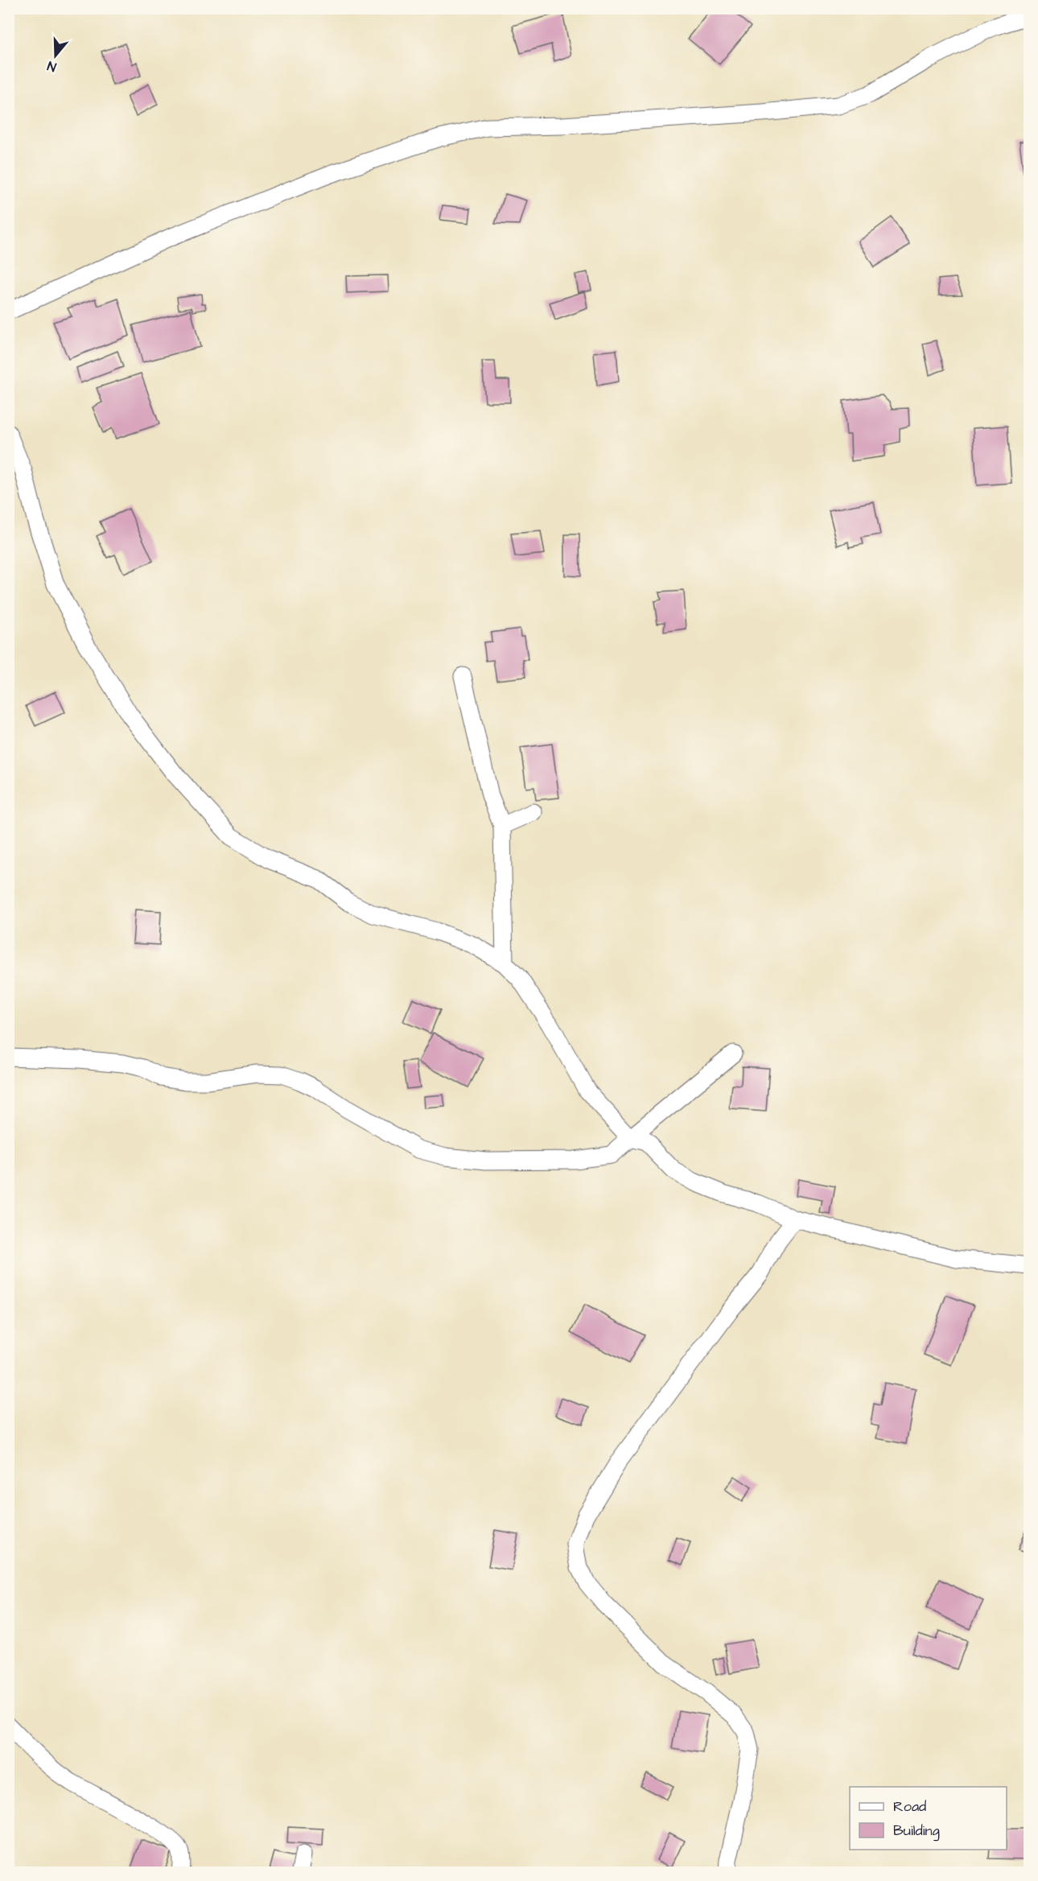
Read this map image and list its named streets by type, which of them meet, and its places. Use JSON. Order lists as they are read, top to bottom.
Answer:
{
  "legend": ["Road", "Building"],
  "north": "bottom"
}
